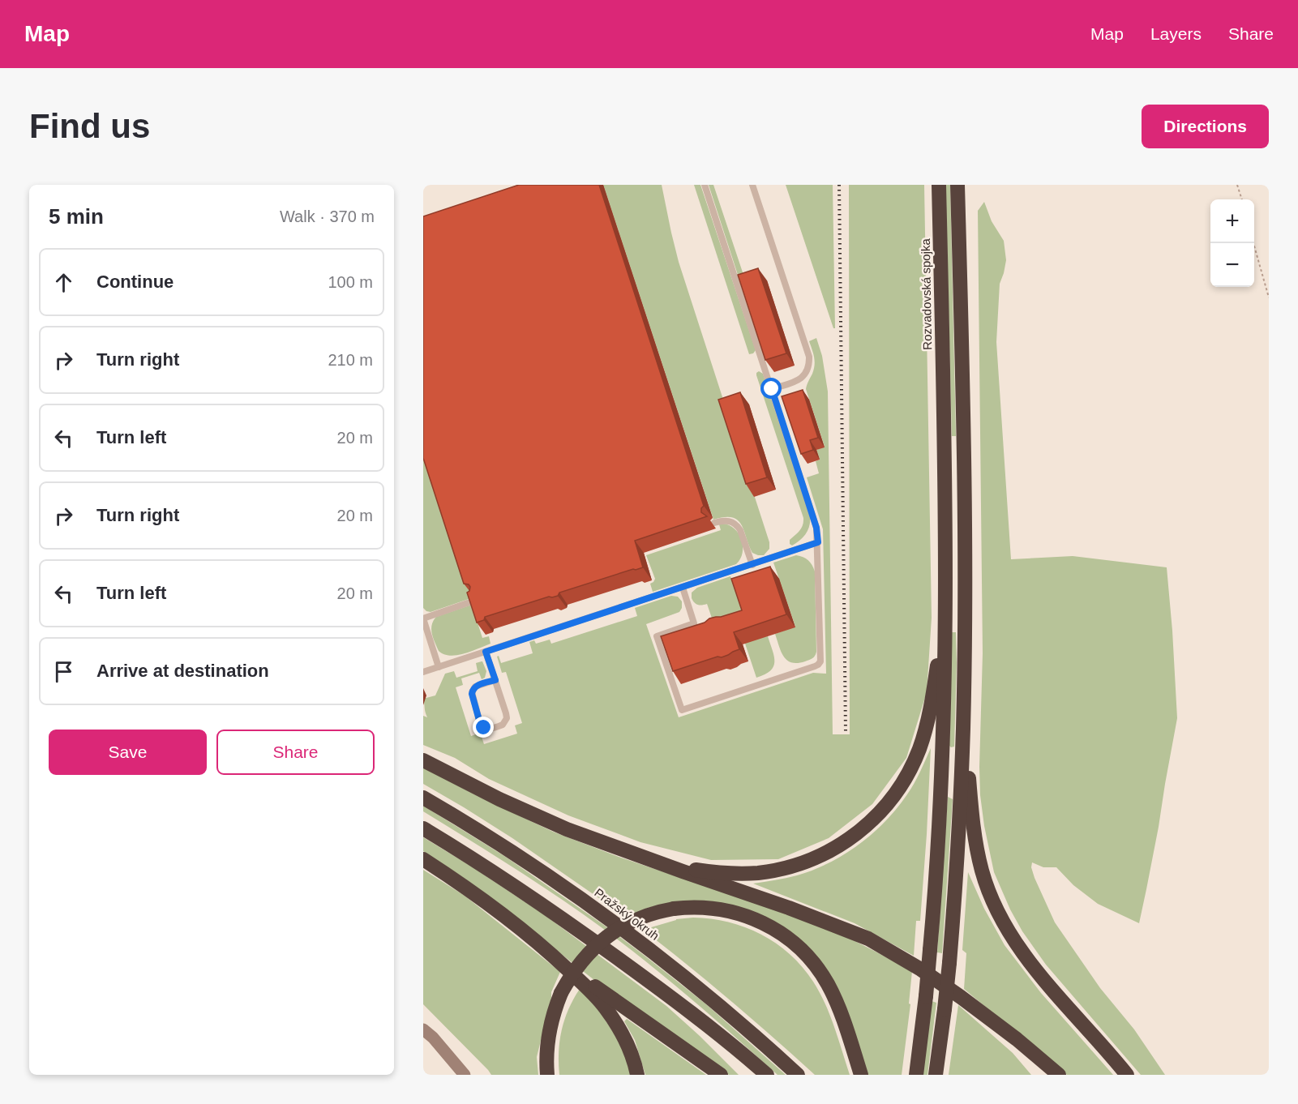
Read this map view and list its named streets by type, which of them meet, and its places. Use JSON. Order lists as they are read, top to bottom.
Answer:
{
  "streets": {
    "highway": ["Rozvadovská spojka", "Pražský okruh"]
  },
  "page": {
    "header": "Map",
    "nav": ["Map", "Layers", "Share"],
    "buttons": [
      "Directions",
      ["Save", "Share"]
    ],
    "title": "Find us",
    "heading": ["5 min", "Walk · 370 m"],
    "map_buttons": ["+", "−"],
    "list": [
      ["Continue", "100 m"],
      ["Turn right", "210 m"],
      ["Turn left", "20 m"],
      ["Turn right", "20 m"],
      ["Turn left", "20 m"],
      "Arrive at destination"
    ]
  }
}
